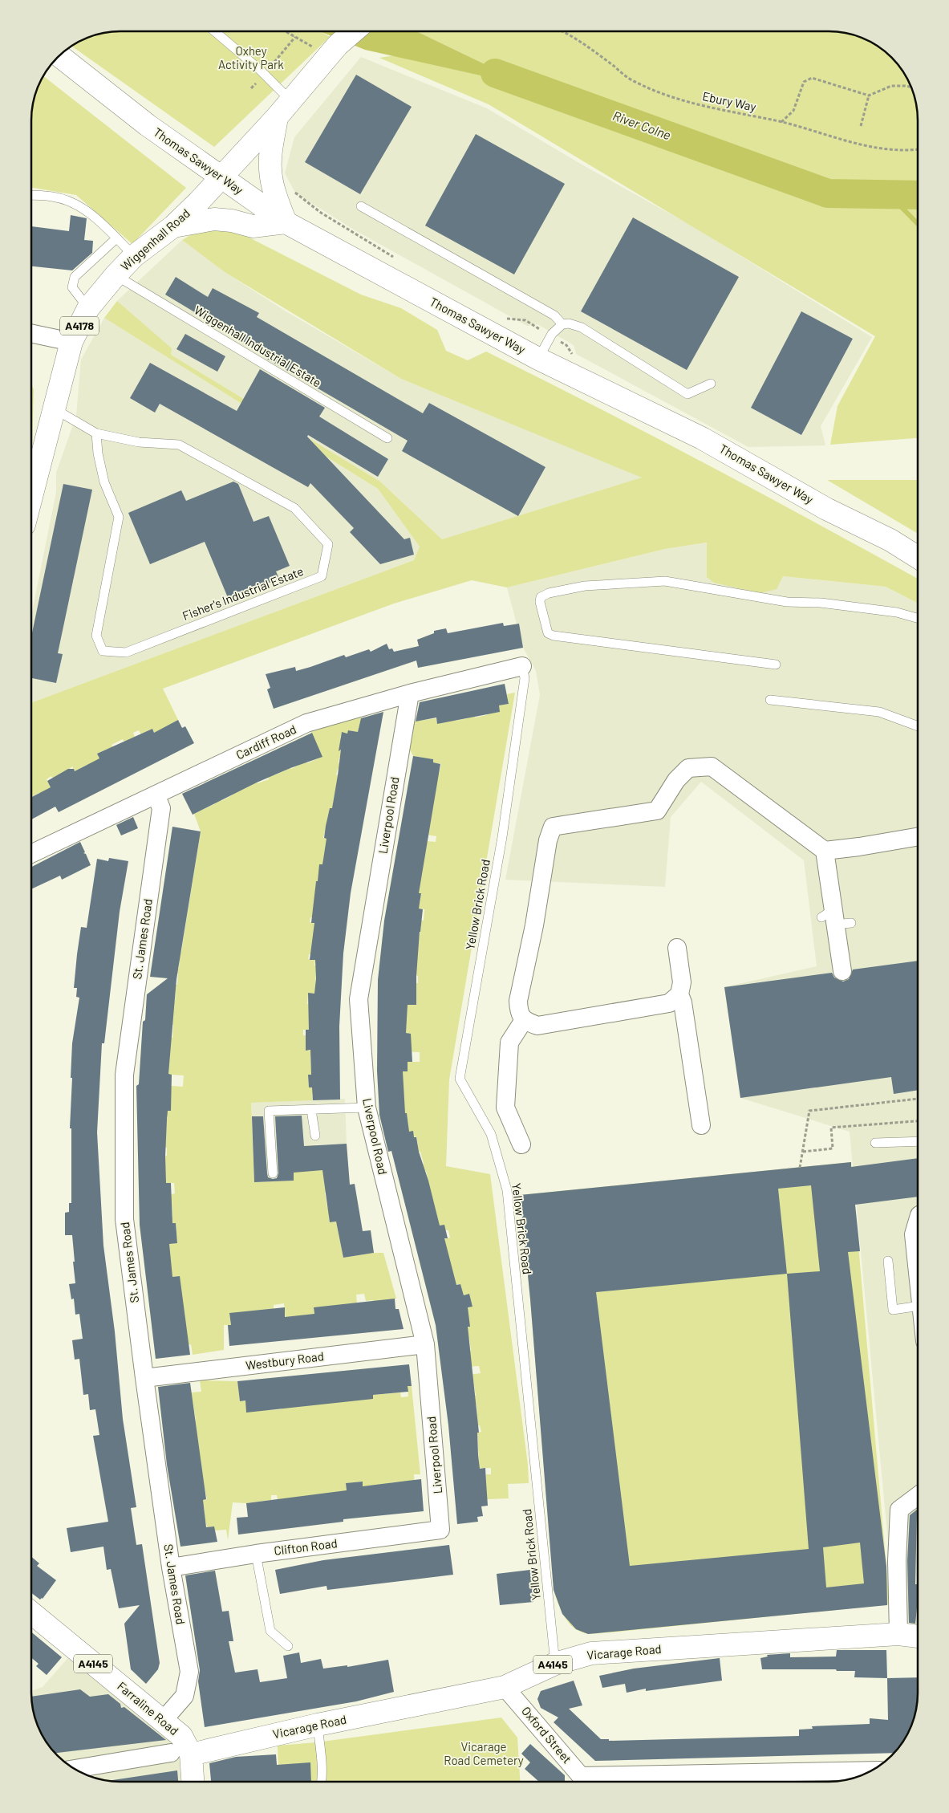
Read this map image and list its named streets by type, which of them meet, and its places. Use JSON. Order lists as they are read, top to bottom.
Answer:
{
  "streets": {
    "main road": [
      "Thomas Sawyer Way",
      "Wiggenhall Road",
      "A4178",
      "Vicarage Road",
      "A4145",
      "Farraline Road"
    ],
    "street": [
      "Cardiff Road",
      "Liverpool Road",
      "St. James Road",
      "Westbury Road",
      "Clifton Road",
      "Oxford Street"
    ],
    "lane": ["Wiggenhall Industrial Estate", "Fisher's Industrial Estate", "Yellow Brick Road"],
    "path": ["Ebury Way"]
  },
  "crossings": [
    ["Thomas Sawyer Way", "Wiggenhall Road"],
    ["Wiggenhall Road", "Wiggenhall Industrial Estate"],
    ["Wiggenhall Road", "Fisher's Industrial Estate"],
    ["Cardiff Road", "Liverpool Road"],
    ["Cardiff Road", "Yellow Brick Road"],
    ["Cardiff Road", "St. James Road"],
    ["Liverpool Road", "Westbury Road"],
    ["Liverpool Road", "Clifton Road"],
    ["Yellow Brick Road", "Vicarage Road"],
    ["St. James Road", "Westbury Road"],
    ["St. James Road", "Clifton Road"],
    ["St. James Road", "Farraline Road"],
    ["Vicarage Road", "A4145"],
    ["Vicarage Road", "Farraline Road"],
    ["Vicarage Road", "Oxford Street"],
    ["A4145", "Farraline Road"]
  ],
  "water": ["River Colne"],
  "parks": ["Oxhey Activity Park", "Vicarage Road Cemetery"]
}
